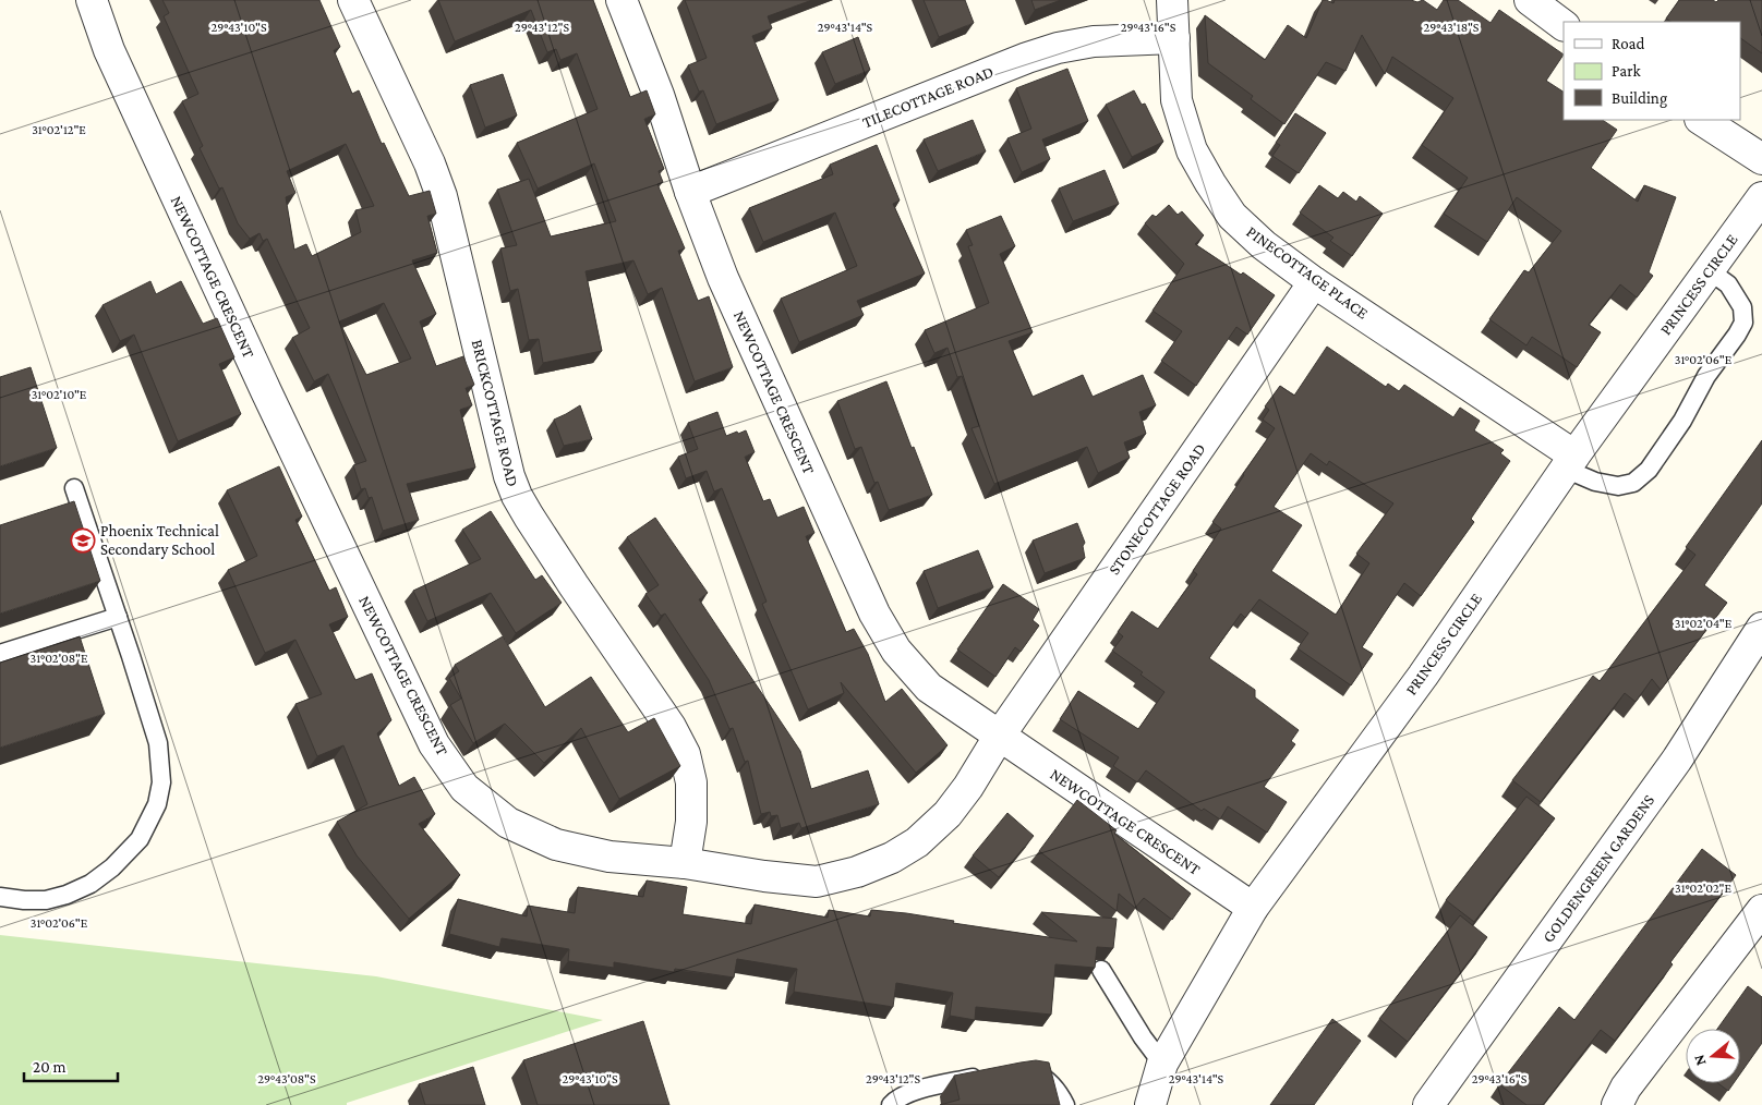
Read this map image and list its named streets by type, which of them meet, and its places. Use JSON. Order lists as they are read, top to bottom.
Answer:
{
  "streets": {
    "street": [
      "TILECOTTAGE ROAD",
      "PINECOTTAGE PLACE",
      "NEWCOTTAGE CRESCENT",
      "PRINCESS CIRCLE",
      "BRICKCOTTAGE ROAD",
      "STONECOTTAGE ROAD",
      "GOLDENGREEN GARDENS"
    ]
  },
  "crossings": [
    ["TILECOTTAGE ROAD", "PINECOTTAGE PLACE"],
    ["TILECOTTAGE ROAD", "NEWCOTTAGE CRESCENT"],
    ["PINECOTTAGE PLACE", "PRINCESS CIRCLE"],
    ["PINECOTTAGE PLACE", "STONECOTTAGE ROAD"],
    ["NEWCOTTAGE CRESCENT", "PRINCESS CIRCLE"],
    ["NEWCOTTAGE CRESCENT", "BRICKCOTTAGE ROAD"],
    ["NEWCOTTAGE CRESCENT", "STONECOTTAGE ROAD"]
  ],
  "places": {
    "school or university": ["Phoenix Technical Secondary School"]
  },
  "legend": ["Road", "Park", "Building"],
  "scale_bar": "20 m",
  "north": "left",
  "coordinates": [
    "29°43'10\"S",
    "29°43'12\"S",
    "29°43'14\"S",
    "29°43'16\"S",
    "29°43'18\"S",
    "31°02'12\"E",
    "31°02'06\"E",
    "31°02'10\"E",
    "31°02'04\"E",
    "31°02'08\"E",
    "31°02'02\"E",
    "29°43'08\"S"
  ]
}
